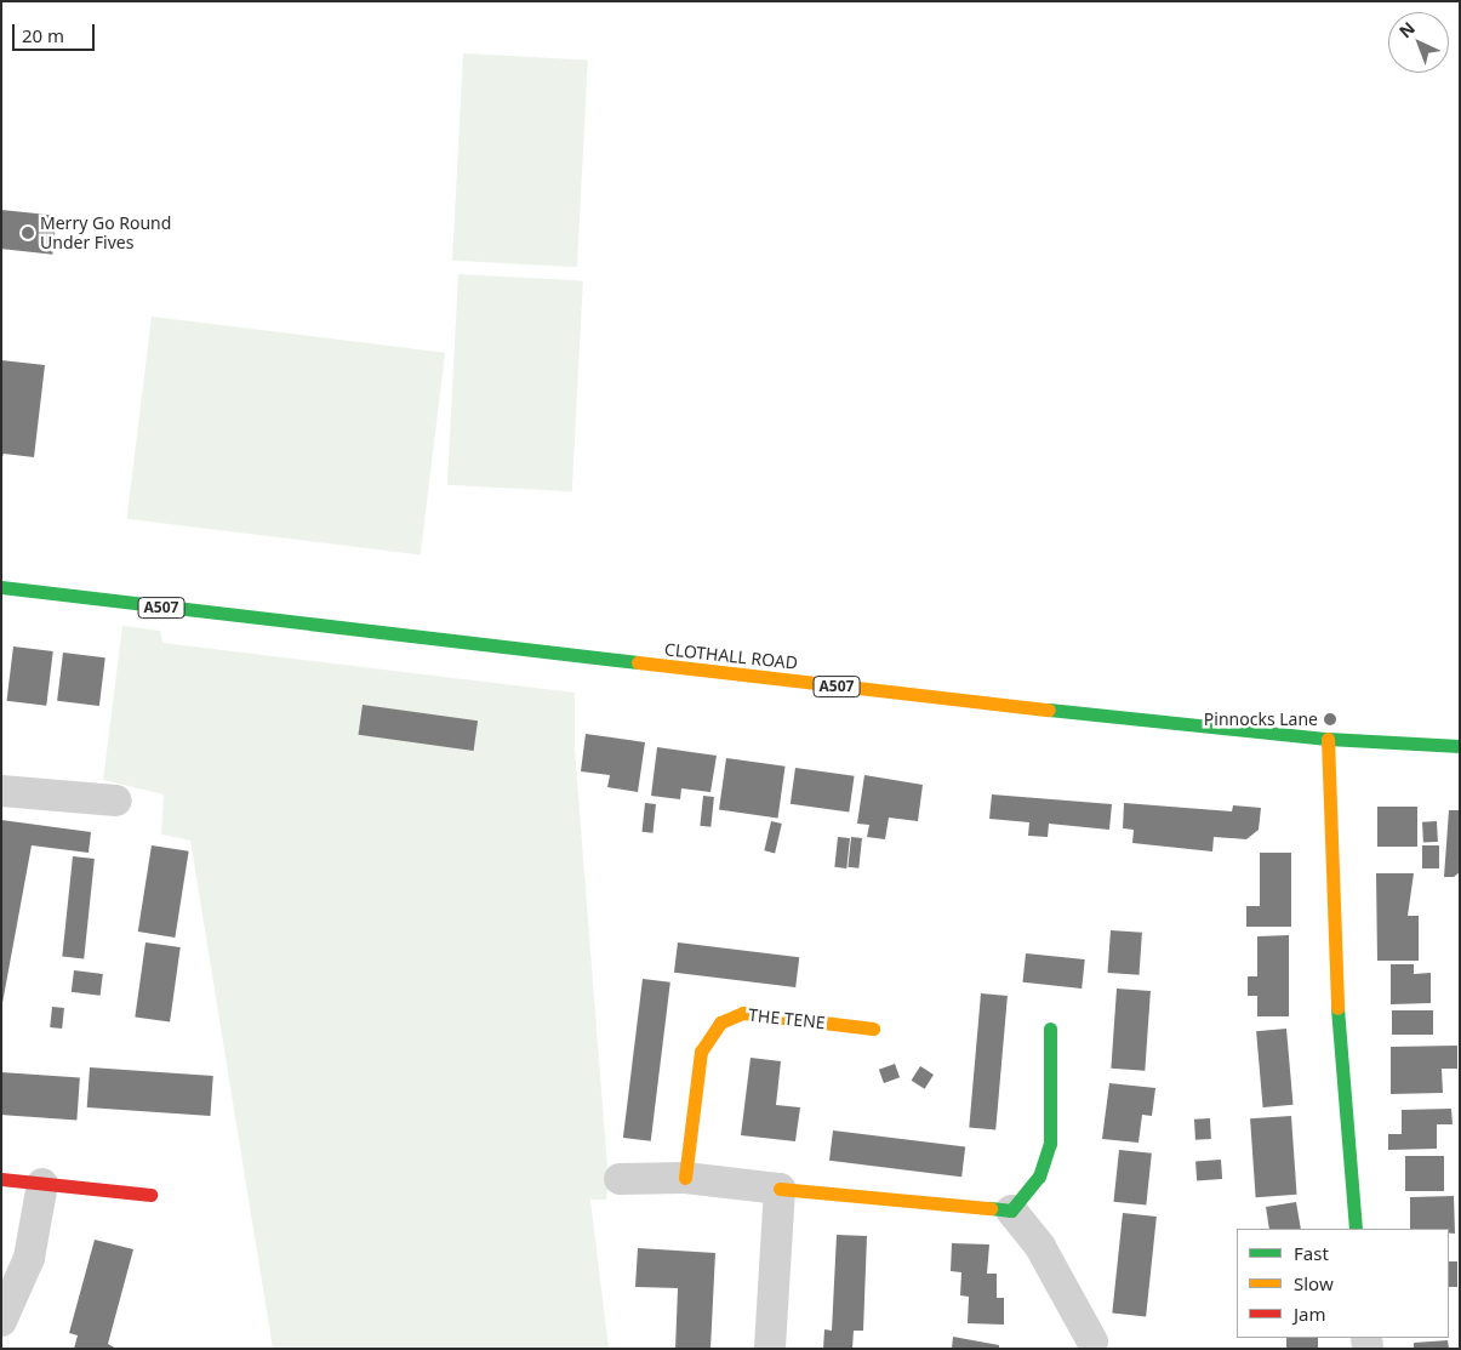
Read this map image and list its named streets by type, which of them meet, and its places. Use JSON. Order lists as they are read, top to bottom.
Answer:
{
  "streets": {
    "main road": ["A507", "CLOTHALL ROAD", "THE TENE"]
  },
  "places": ["Merry Go Round Under Fives", "Pinnocks Lane"],
  "legend": ["Fast", "Slow", "Jam"],
  "scale_bar": "20 m",
  "north": "top left"
}
